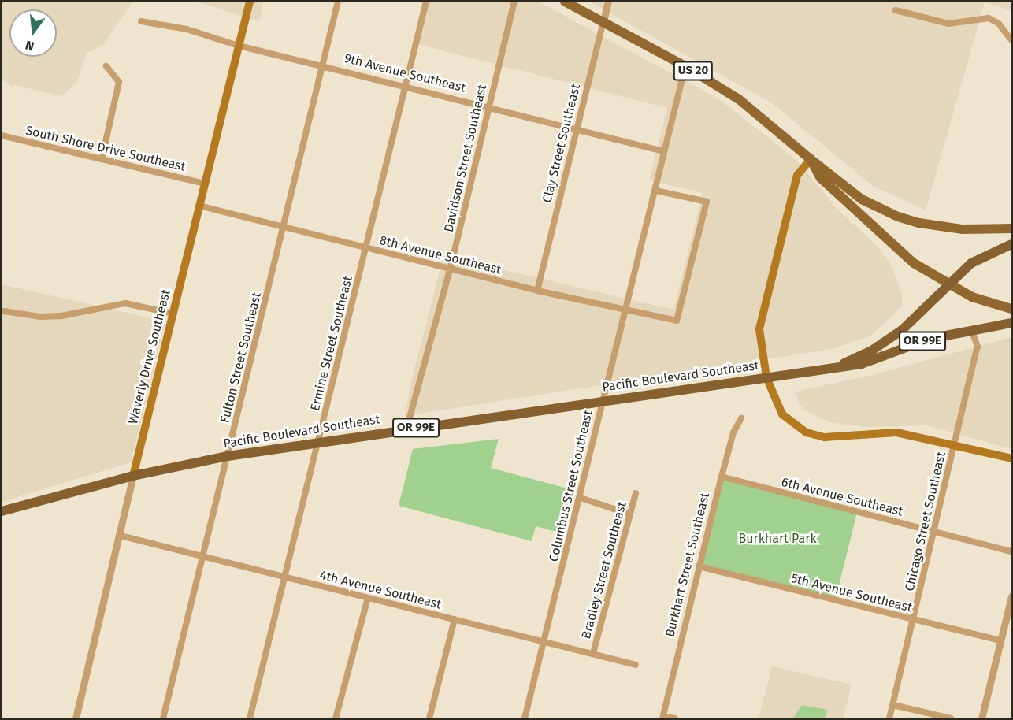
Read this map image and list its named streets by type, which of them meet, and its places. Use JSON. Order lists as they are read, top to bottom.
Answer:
{
  "streets": {
    "highway": ["OR 99E", "Pacific Boulevard Southeast"],
    "main road": ["US 20", "Waverly Drive Southeast"],
    "street": [
      "9th Avenue Southeast",
      "Clay Street Southeast",
      "South Shore Drive Southeast",
      "Davidson Street Southeast",
      "8th Avenue Southeast",
      "Ermine Street Southeast",
      "Fulton Street Southeast",
      "Columbus Street Southeast",
      "6th Avenue Southeast",
      "Chicago Street Southeast",
      "Burkhart Street Southeast",
      "Bradley Street Southeast",
      "4th Avenue Southeast",
      "5th Avenue Southeast"
    ]
  },
  "crossings": [
    ["US 20", "Clay Street Southeast"],
    ["US 20", "Pacific Boulevard Southeast"],
    ["US 20", "Columbus Street Southeast"],
    ["9th Avenue Southeast", "Clay Street Southeast"],
    ["9th Avenue Southeast", "Davidson Street Southeast"],
    ["9th Avenue Southeast", "Ermine Street Southeast"],
    ["9th Avenue Southeast", "Waverly Drive Southeast"],
    ["9th Avenue Southeast", "Fulton Street Southeast"],
    ["9th Avenue Southeast", "Columbus Street Southeast"],
    ["Clay Street Southeast", "8th Avenue Southeast"],
    ["South Shore Drive Southeast", "Waverly Drive Southeast"],
    ["Davidson Street Southeast", "8th Avenue Southeast"],
    ["Davidson Street Southeast", "Pacific Boulevard Southeast"],
    ["8th Avenue Southeast", "Ermine Street Southeast"],
    ["8th Avenue Southeast", "Waverly Drive Southeast"],
    ["8th Avenue Southeast", "Fulton Street Southeast"],
    ["8th Avenue Southeast", "Columbus Street Southeast"],
    ["Ermine Street Southeast", "Pacific Boulevard Southeast"],
    ["Ermine Street Southeast", "4th Avenue Southeast"],
    ["Waverly Drive Southeast", "Pacific Boulevard Southeast"],
    ["Waverly Drive Southeast", "4th Avenue Southeast"],
    ["Fulton Street Southeast", "Pacific Boulevard Southeast"],
    ["Fulton Street Southeast", "4th Avenue Southeast"],
    ["Pacific Boulevard Southeast", "Columbus Street Southeast"],
    ["Pacific Boulevard Southeast", "Chicago Street Southeast"],
    ["Columbus Street Southeast", "4th Avenue Southeast"],
    ["6th Avenue Southeast", "Chicago Street Southeast"],
    ["6th Avenue Southeast", "Burkhart Street Southeast"],
    ["Chicago Street Southeast", "5th Avenue Southeast"],
    ["Burkhart Street Southeast", "5th Avenue Southeast"],
    ["Bradley Street Southeast", "4th Avenue Southeast"]
  ],
  "parks": ["Burkhart Park"],
  "north": "bottom"
}
